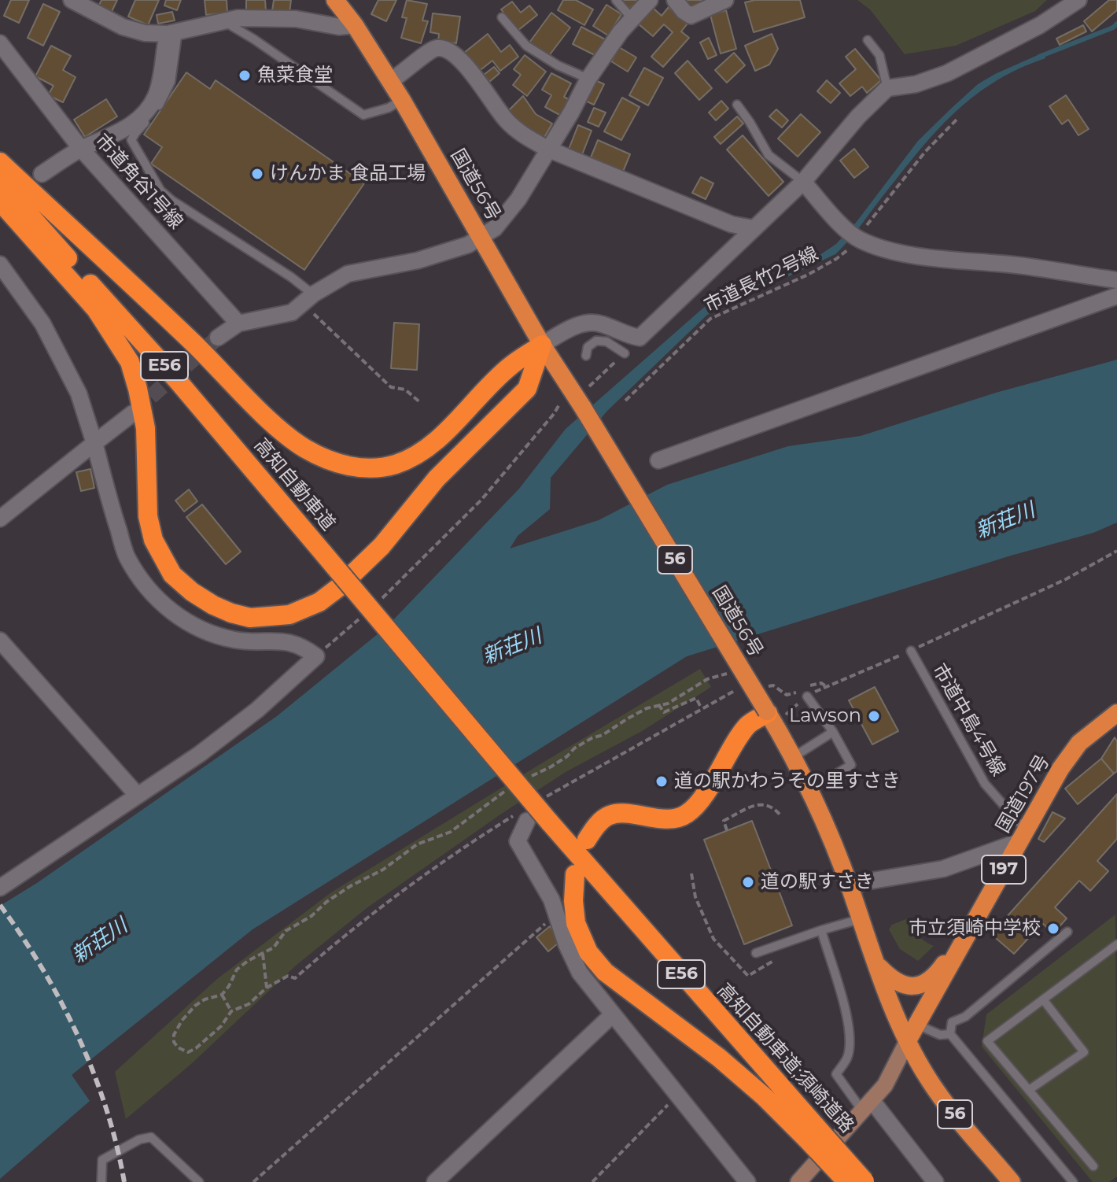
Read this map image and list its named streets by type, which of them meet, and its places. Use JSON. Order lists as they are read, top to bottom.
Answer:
{
  "streets": {
    "highway": [
      "国道56号",
      "E56",
      "高知自動車道",
      "56",
      "国道197号",
      "197",
      "高知自動車道;須崎道路"
    ],
    "street": ["市道角谷1号線"],
    "lane": ["市道中島4号線"],
    "path": ["市道長竹2号線"]
  },
  "crossings": [
    ["国道56号", "国道197号"],
    ["高知自動車道", "高知自動車道;須崎道路"],
    ["市道中島4号線", "国道197号"]
  ],
  "water": ["新荘川"],
  "places": [
    "魚菜食堂",
    "けんかま 食品工場",
    "Lawson",
    "道の駅かわうその里すさき",
    "道の駅すさき",
    "市立須崎中学校"
  ]
}
